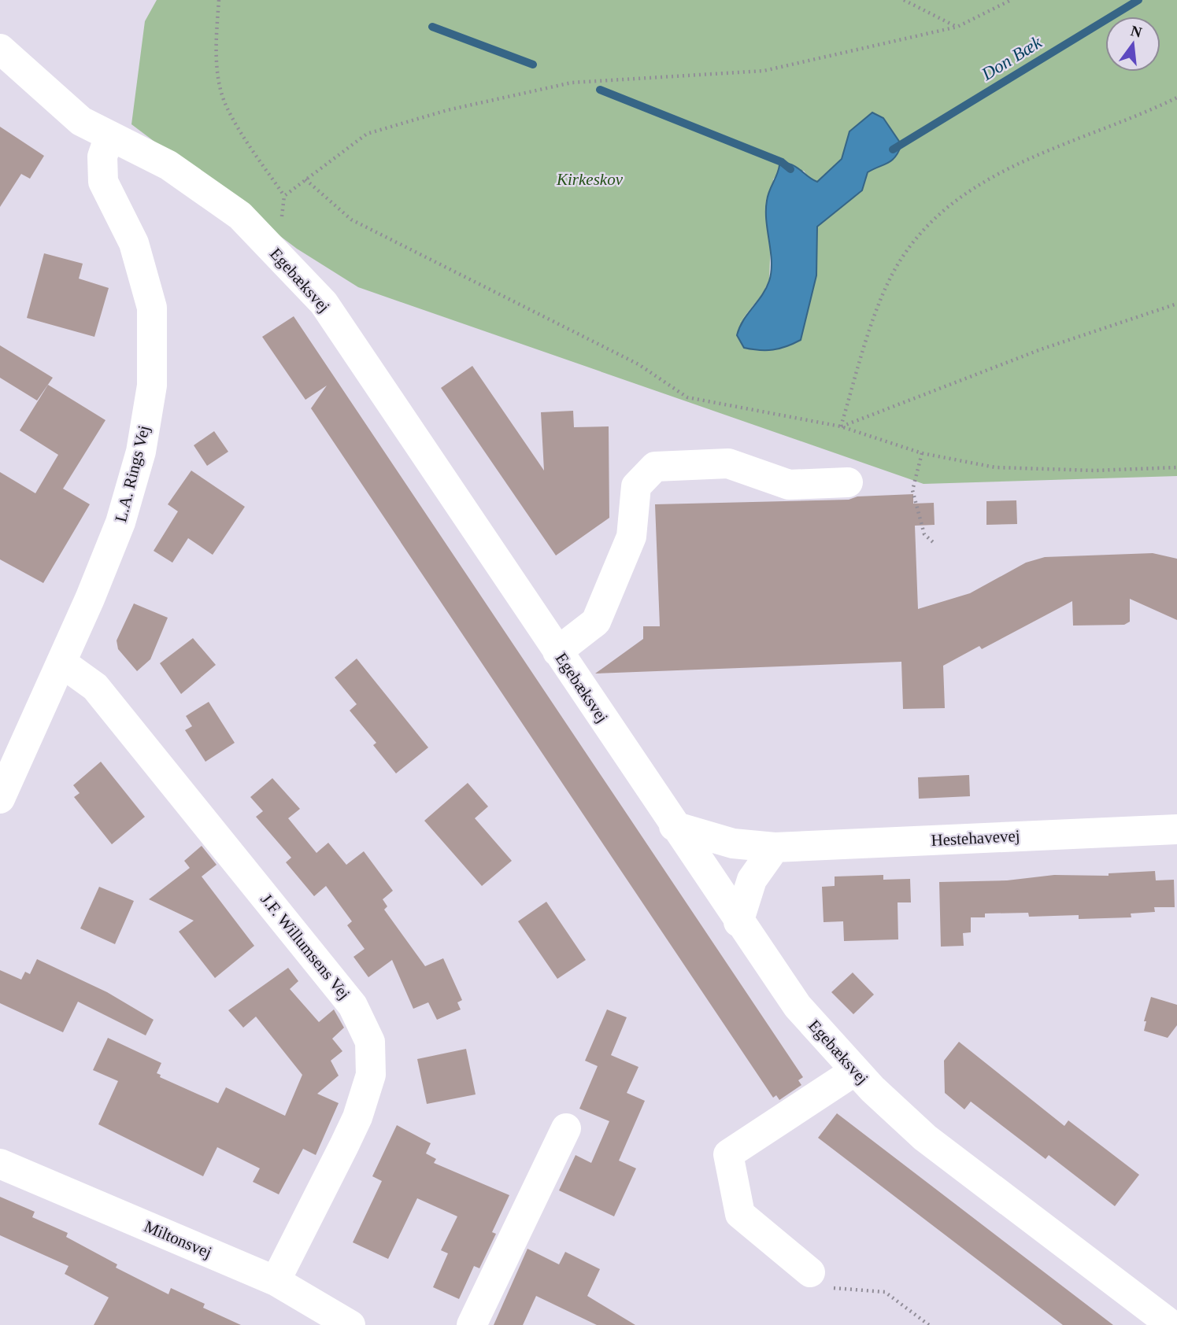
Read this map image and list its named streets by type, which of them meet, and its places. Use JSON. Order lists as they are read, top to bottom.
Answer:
{
  "streets": {
    "street": [
      "Egebæksvej",
      "L.A. Rings Vej",
      "Hestehavevej",
      "J.F. Willumsens Vej",
      "Miltonsvej"
    ]
  },
  "crossings": [
    ["Egebæksvej", "L.A. Rings Vej"],
    ["Egebæksvej", "Hestehavevej"],
    ["L.A. Rings Vej", "J.F. Willumsens Vej"],
    ["J.F. Willumsens Vej", "Miltonsvej"]
  ],
  "water": ["Don Bæk"],
  "parks": ["Kirkeskov"],
  "north": "top"
}
